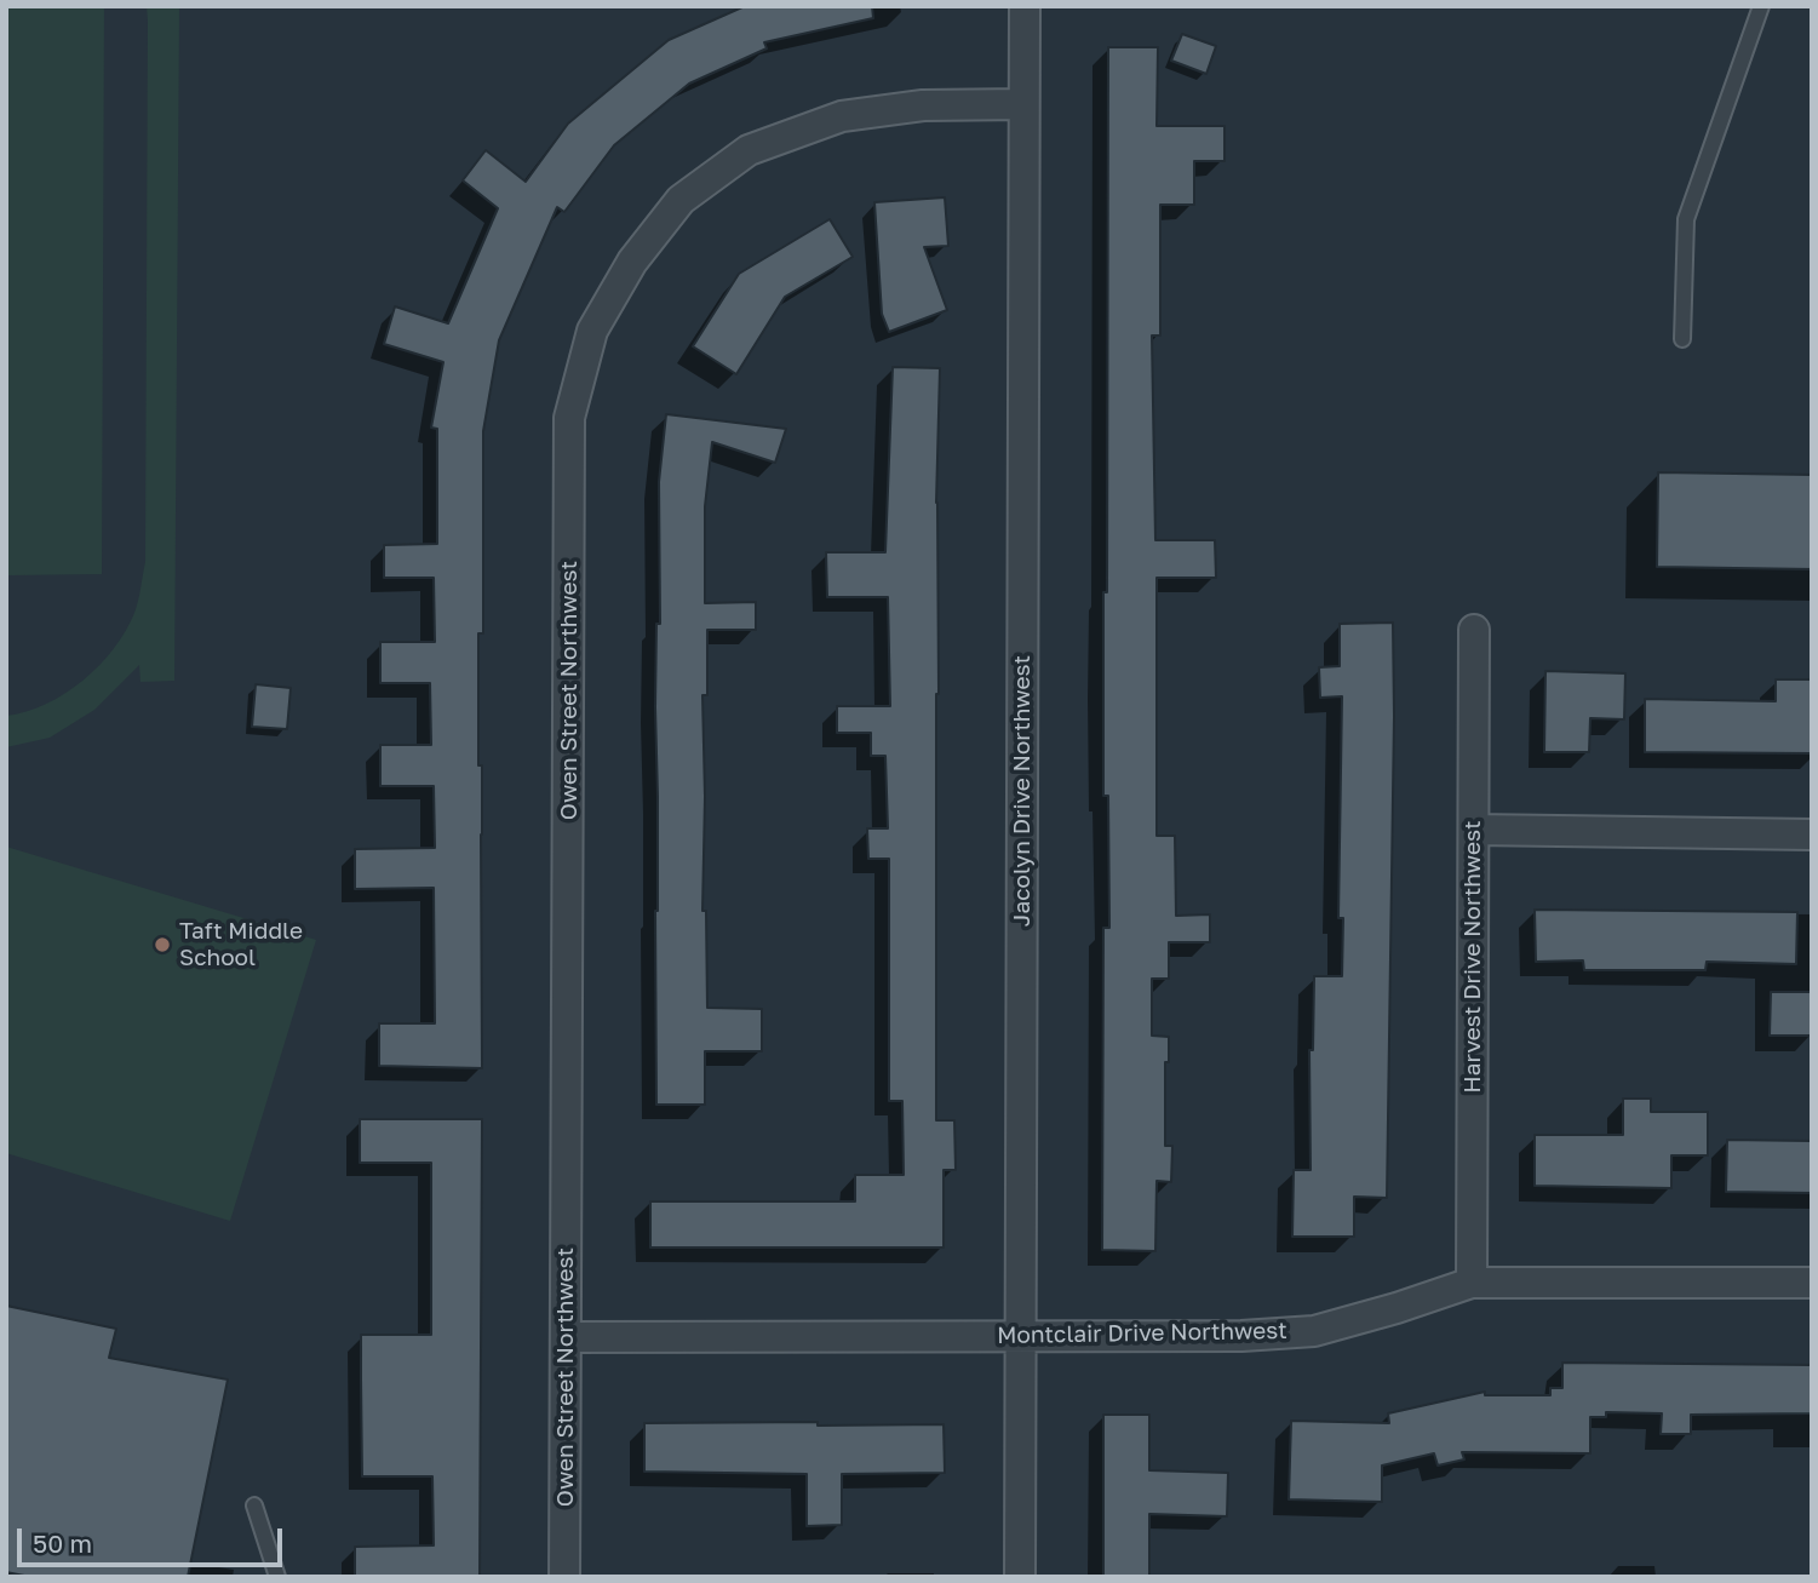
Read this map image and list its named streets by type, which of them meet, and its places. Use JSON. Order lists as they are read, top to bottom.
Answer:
{
  "streets": {
    "street": [
      "Owen Street Northwest",
      "Jacolyn Drive Northwest",
      "Harvest Drive Northwest",
      "Montclair Drive Northwest"
    ]
  },
  "crossings": [
    ["Owen Street Northwest", "Jacolyn Drive Northwest"],
    ["Owen Street Northwest", "Montclair Drive Northwest"],
    ["Jacolyn Drive Northwest", "Montclair Drive Northwest"],
    ["Harvest Drive Northwest", "Montclair Drive Northwest"]
  ],
  "places": ["Taft Middle School"],
  "scale_bar": "50 m"
}
